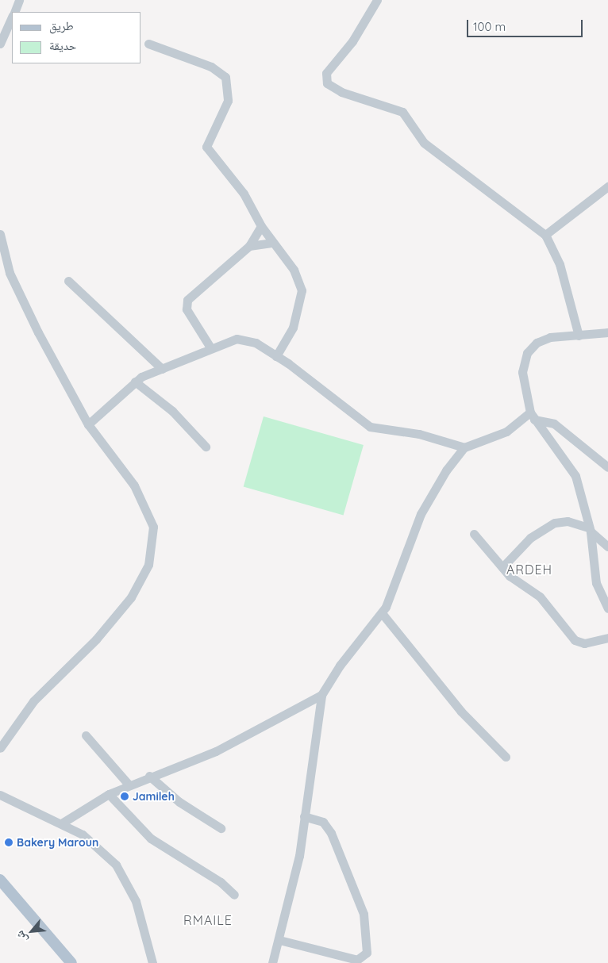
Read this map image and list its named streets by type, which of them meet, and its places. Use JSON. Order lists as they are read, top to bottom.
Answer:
{
  "districts": ["ARDEH", "RMAILE"],
  "places": ["Jamileh", "Bakery Maroun"],
  "legend": ["طريق", "حديقة"],
  "scale_bar": "100 m",
  "north": "bottom left"
}
